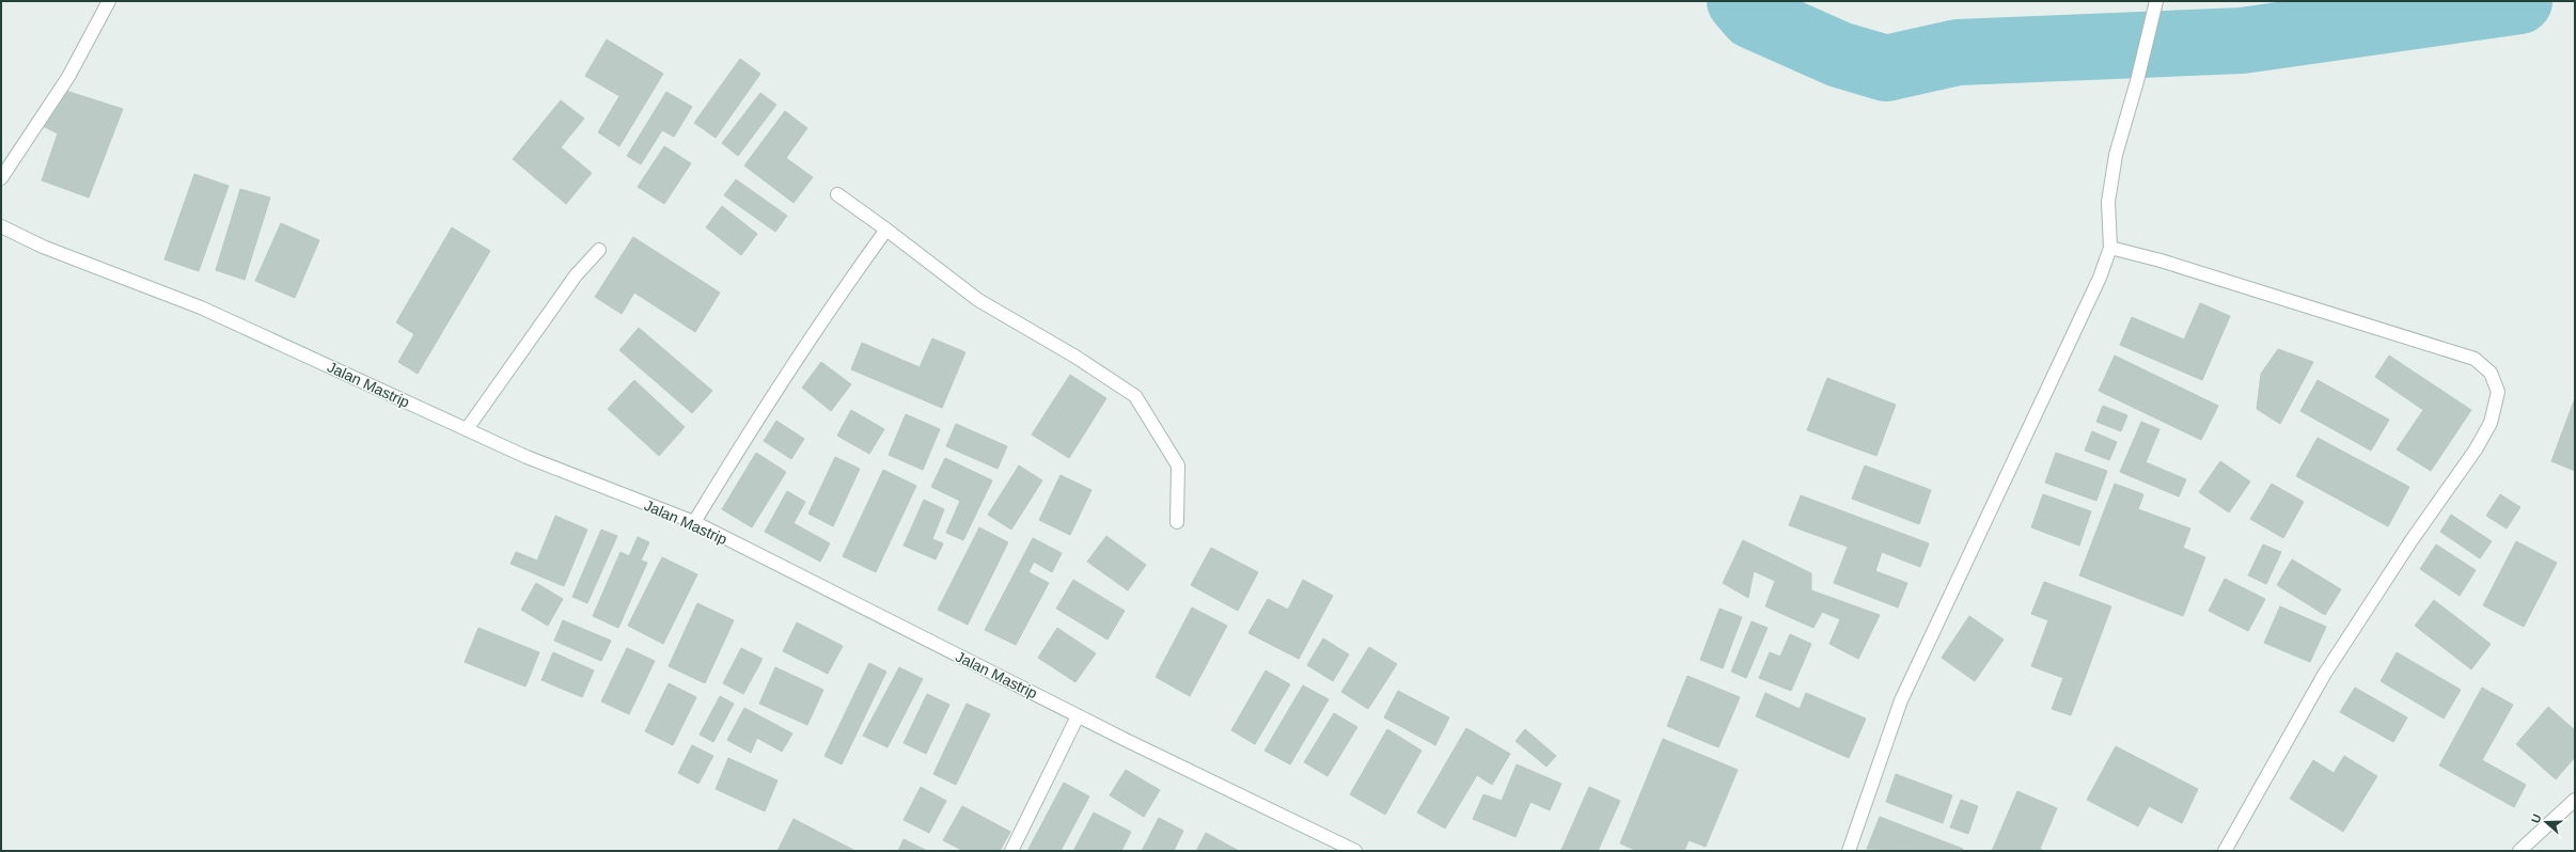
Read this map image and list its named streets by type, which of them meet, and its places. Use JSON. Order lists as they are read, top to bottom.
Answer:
{
  "streets": {
    "street": ["Jalan Mastrip"]
  },
  "north": "left"
}
